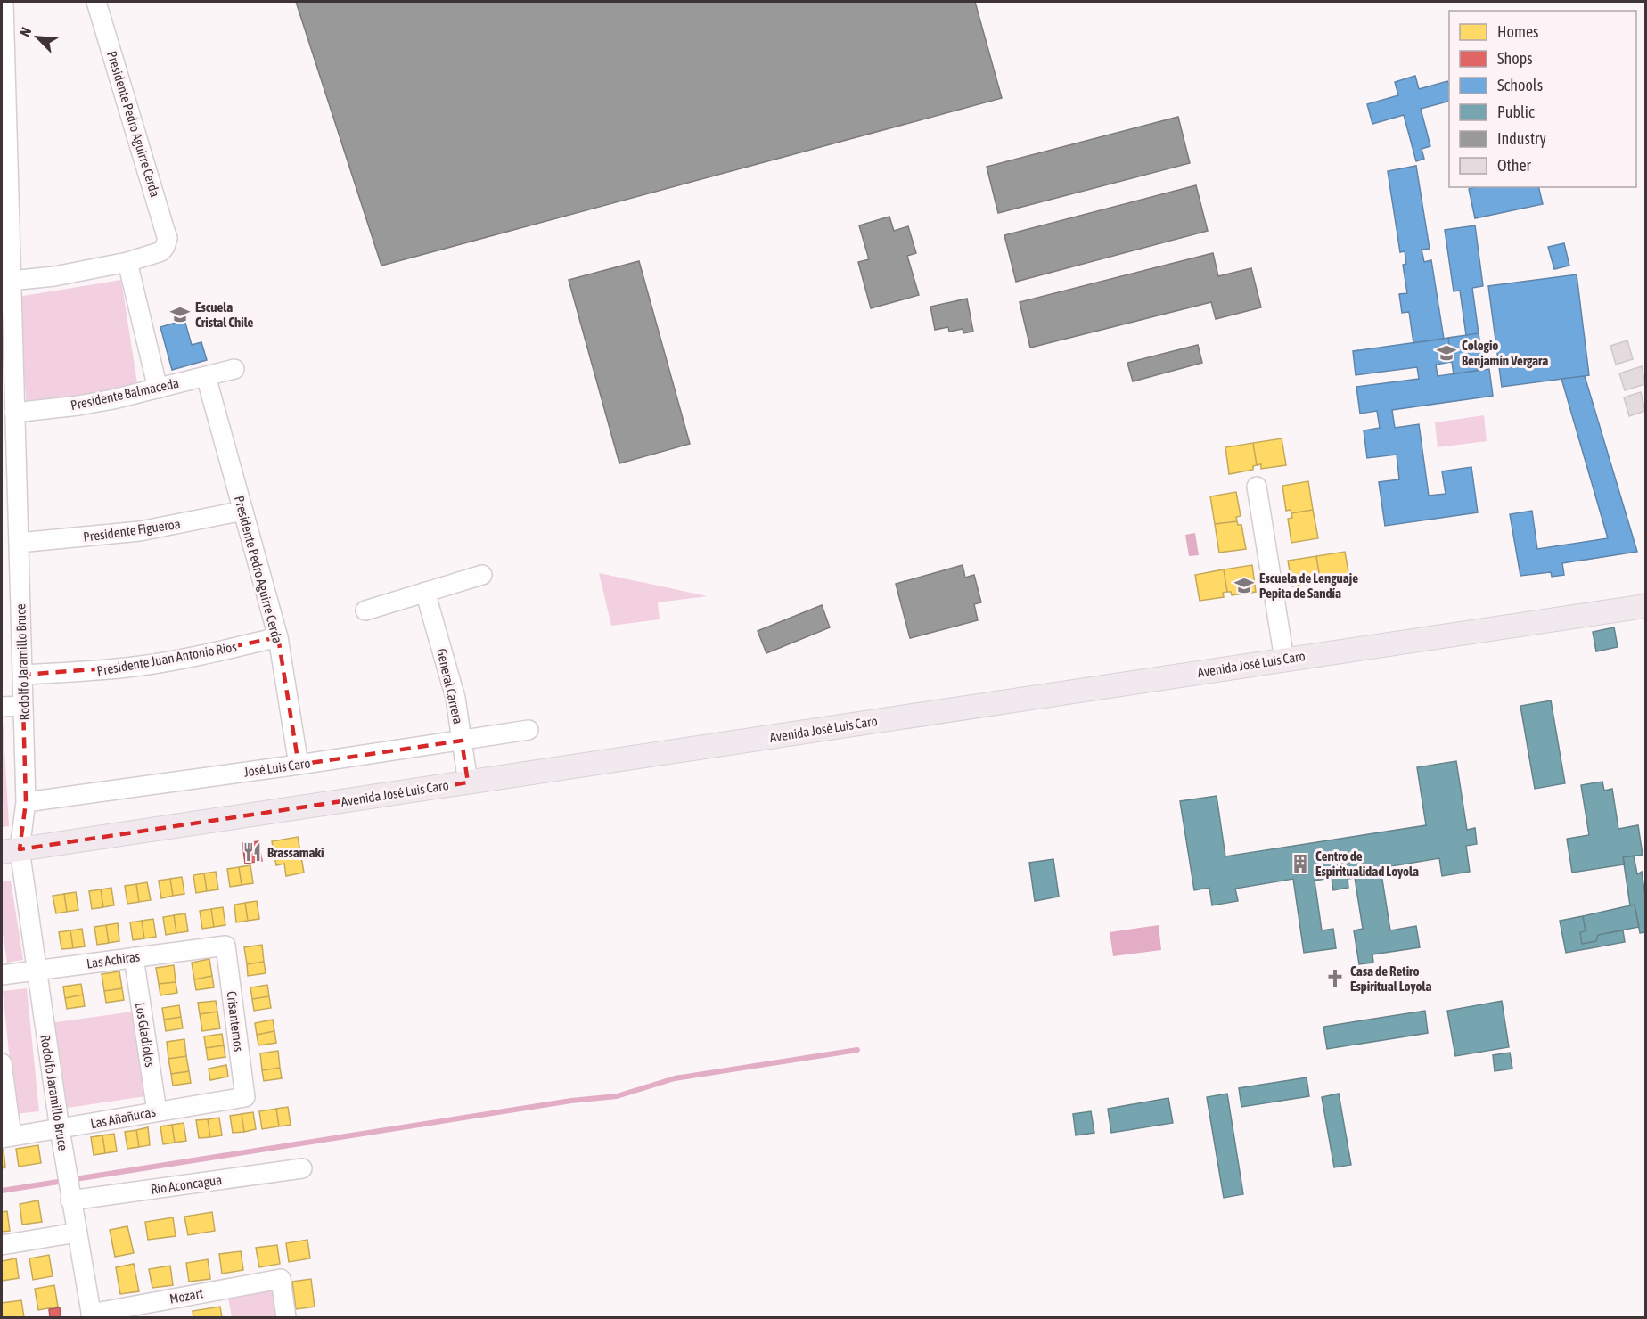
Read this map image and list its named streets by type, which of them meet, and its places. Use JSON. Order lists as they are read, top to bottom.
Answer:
{
  "streets": {
    "main road": ["Avenida José Luis Caro"],
    "street": [
      "Presidente Pedro Aguirre Cerda",
      "Presidente Balmaceda",
      "Presidente Figueroa",
      "Presidente Juan Antonio Rios",
      "Rodolfo Jaramillo Bruce",
      "General Carrera",
      "José Luis Caro",
      "Las Achiras",
      "Crisantemos",
      "Los Gladiolos",
      "Las Añañucas",
      "Río Aconcagua",
      "Mozart"
    ]
  },
  "crossings": [
    ["Presidente Pedro Aguirre Cerda", "Presidente Balmaceda"],
    ["Presidente Pedro Aguirre Cerda", "Presidente Figueroa"],
    ["Presidente Pedro Aguirre Cerda", "Presidente Juan Antonio Rios"],
    ["Presidente Pedro Aguirre Cerda", "José Luis Caro"],
    ["Presidente Balmaceda", "Rodolfo Jaramillo Bruce"],
    ["Presidente Figueroa", "Rodolfo Jaramillo Bruce"],
    ["Presidente Juan Antonio Rios", "Rodolfo Jaramillo Bruce"],
    ["Rodolfo Jaramillo Bruce", "Avenida José Luis Caro"],
    ["Rodolfo Jaramillo Bruce", "José Luis Caro"],
    ["Rodolfo Jaramillo Bruce", "Las Achiras"],
    ["Rodolfo Jaramillo Bruce", "Las Añañucas"],
    ["Rodolfo Jaramillo Bruce", "Río Aconcagua"],
    ["Rodolfo Jaramillo Bruce", "Mozart"],
    ["Avenida José Luis Caro", "General Carrera"],
    ["General Carrera", "José Luis Caro"],
    ["Las Achiras", "Crisantemos"],
    ["Las Achiras", "Los Gladiolos"],
    ["Crisantemos", "Las Añañucas"],
    ["Los Gladiolos", "Las Añañucas"]
  ],
  "places": {
    "school or university": ["Escuela Cristal Chile", "Colegio Benjamín Vergara", "Escuela de Lenguaje Pepita de Sandía"],
    "restaurant": ["Brassamaki"],
    "building": ["Centro de Espiritualidad Loyola"],
    "church": ["Casa de Retiro Espiritual Loyola"]
  },
  "legend": [
    "Homes",
    "Shops",
    "Schools",
    "Public",
    "Industry",
    "Other"
  ],
  "north": "top left"
}
